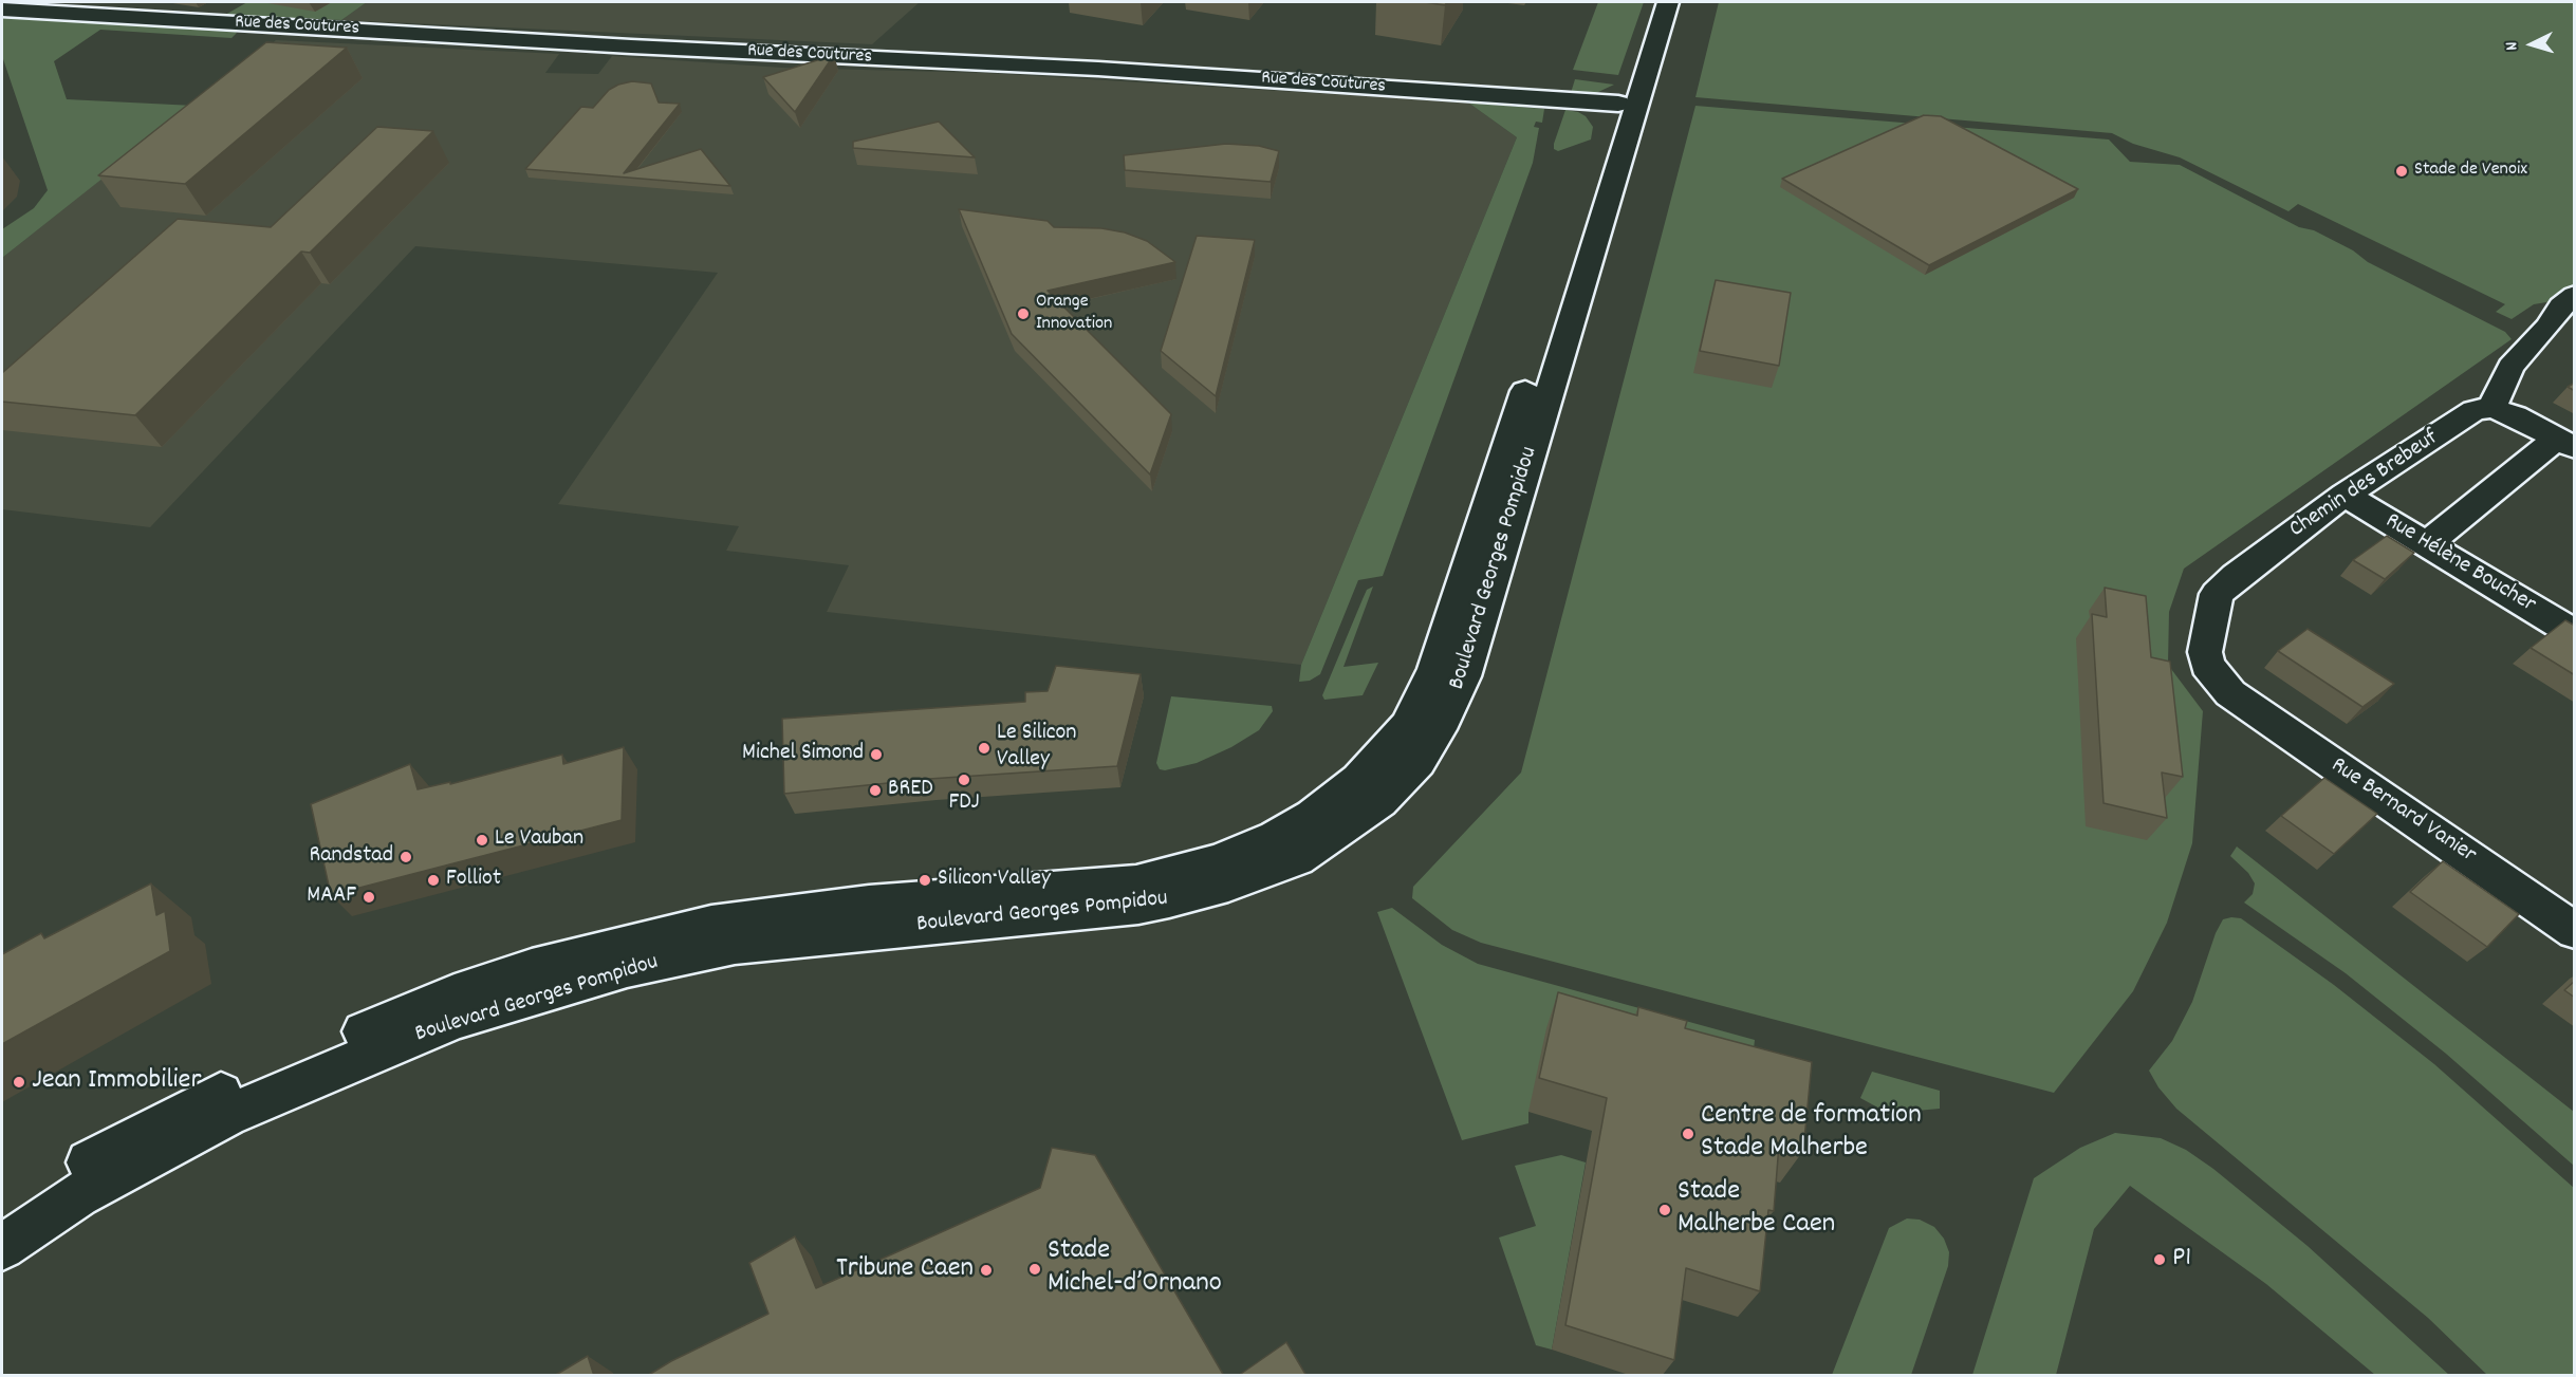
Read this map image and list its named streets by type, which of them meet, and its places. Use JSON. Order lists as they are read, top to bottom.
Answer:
{
  "streets": {
    "street": [
      "Rue des Coutures",
      "Chemin des Brebeuf",
      "Rue Hélène Boucher",
      "Boulevard Georges Pompidou",
      "Rue Bernard Vanier"
    ]
  },
  "crossings": [
    ["Rue des Coutures", "Boulevard Georges Pompidou"],
    ["Chemin des Brebeuf", "Rue Hélène Boucher"],
    ["Chemin des Brebeuf", "Rue Bernard Vanier"]
  ],
  "places": [
    "Stade de Venoix",
    "Orange Innovation",
    "Le Silicon Valley",
    "Michel Simond",
    "FDJ",
    "BRED",
    "Le Vauban",
    "Randstad",
    "Folliot",
    "Silicon Valley",
    "MAAF",
    "Jean Immobilier",
    "Centre de formation Stade Malherbe",
    "Stade Malherbe Caen",
    "P1",
    "Stade Michel-d’Ornano",
    "Tribune Caen"
  ],
  "north": "left"
}
